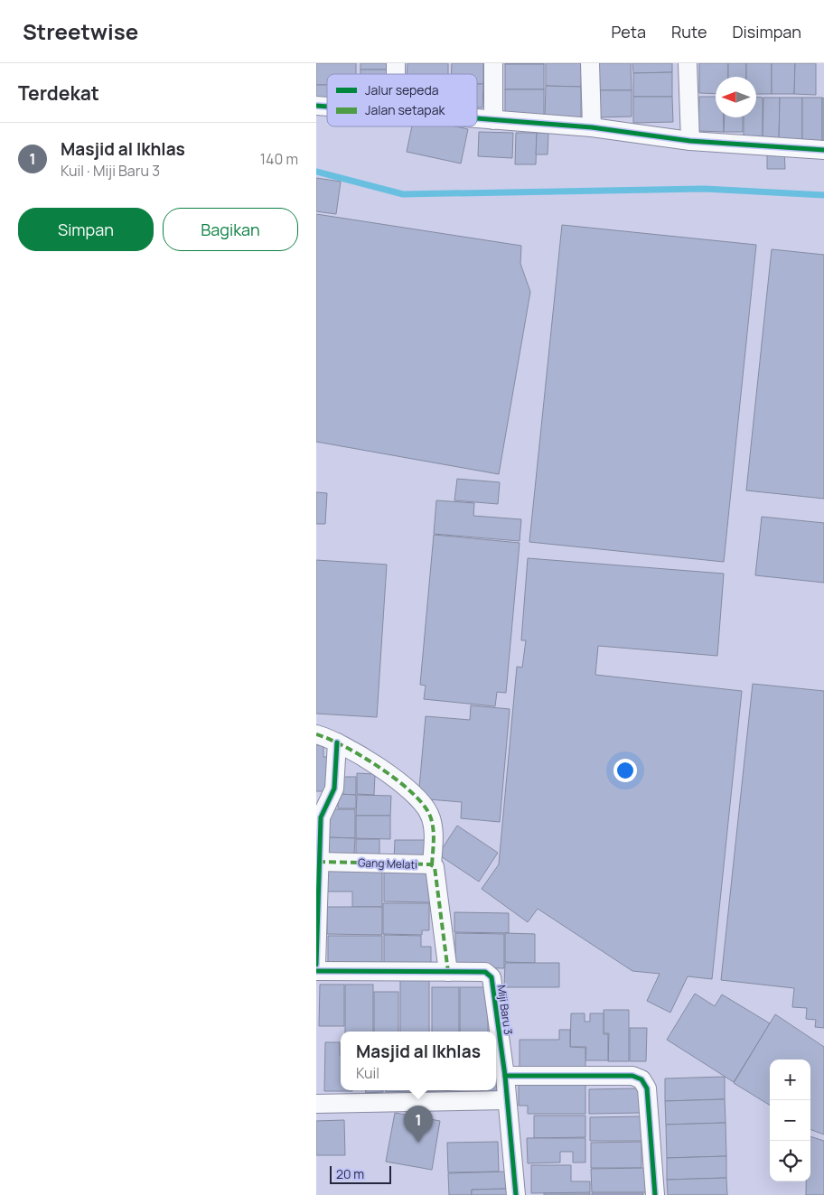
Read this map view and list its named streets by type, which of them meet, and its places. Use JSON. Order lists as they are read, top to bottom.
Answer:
{
  "streets": {
    "street": ["Gang Melati", "Miji Baru 3"]
  },
  "crossings": [
    ["Gang Melati", "Miji Baru 3"]
  ],
  "legend": ["Jalur sepeda", "Jalan setapak"],
  "scale_bar": "20 m",
  "north": "left",
  "page": {
    "header": "Streetwise",
    "nav": ["Peta", "Rute", "Disimpan"],
    "heading": "Terdekat",
    "list": [
      {
        "mark": "1",
        "name": "Masjid al Ikhlas",
        "note": "Kuil · Miji Baru 3",
        "value": "140 m"
      }
    ],
    "buttons": ["Simpan", "Bagikan"],
    "popup": ["Masjid al Ikhlas", "Kuil"],
    "map_buttons": ["+", "−"],
    "pins": "1",
    "scale": "20 m"
  }
}
